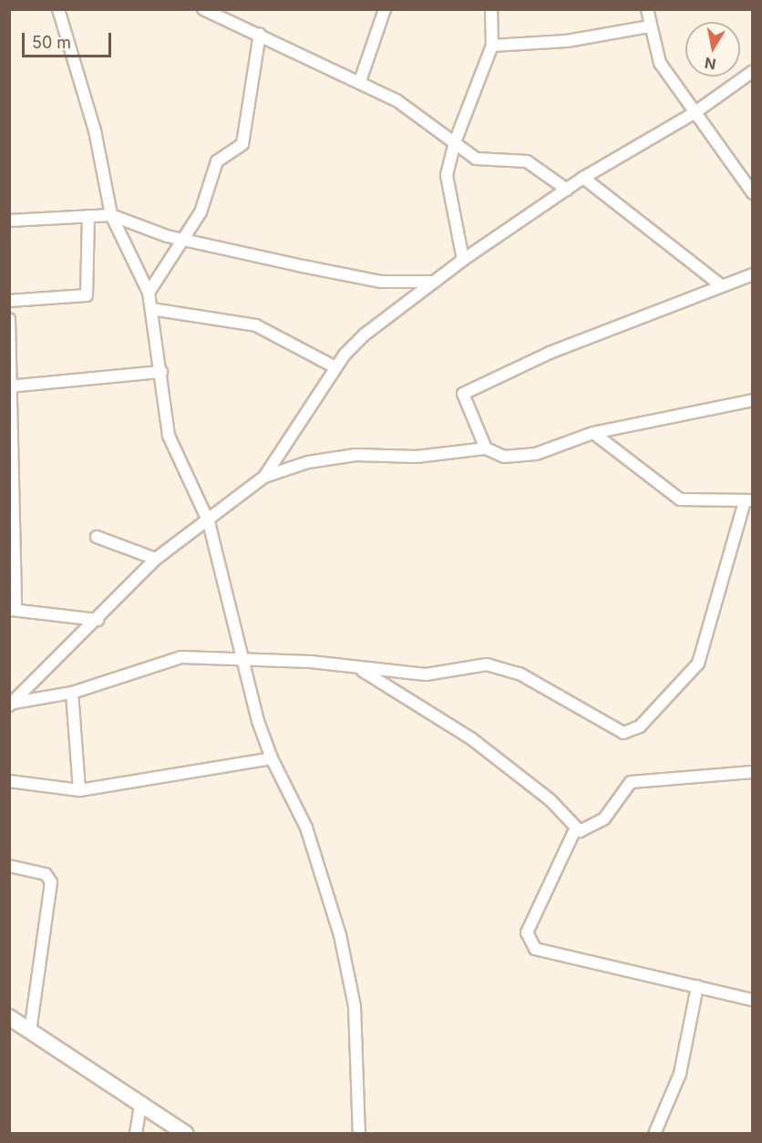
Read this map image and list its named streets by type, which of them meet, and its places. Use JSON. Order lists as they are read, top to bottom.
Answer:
{
  "scale_bar": "50 m",
  "north": "bottom"
}
